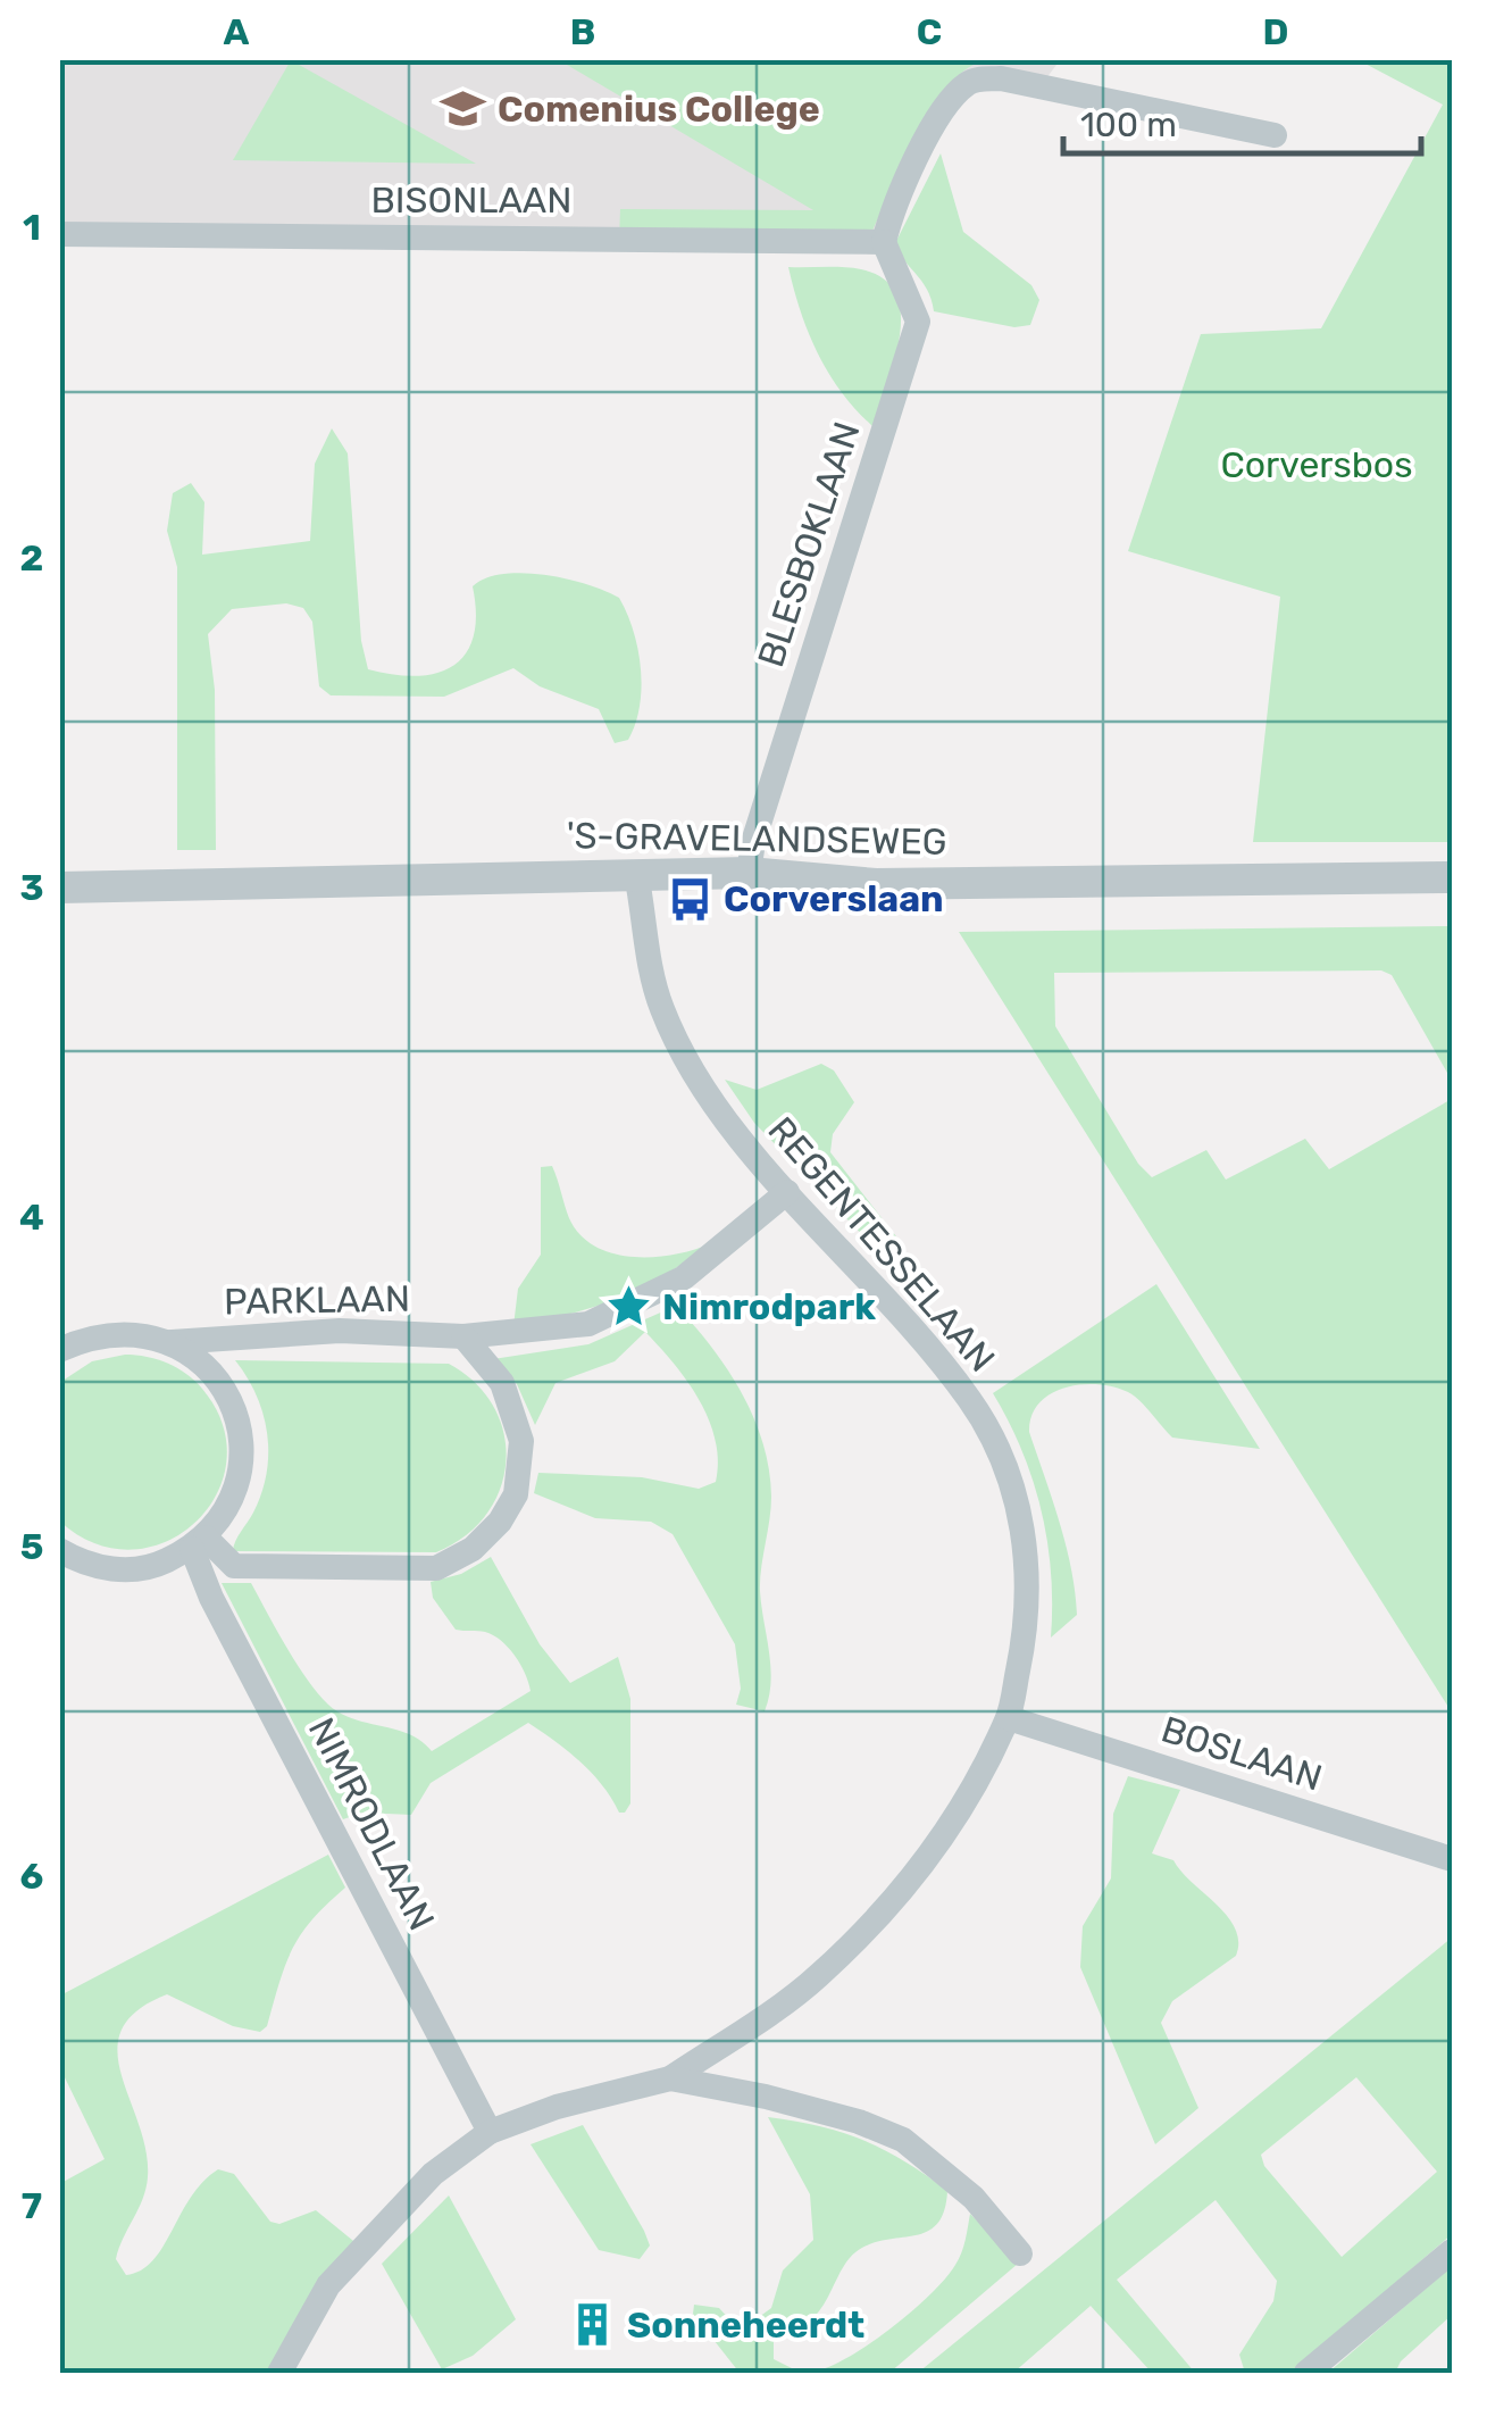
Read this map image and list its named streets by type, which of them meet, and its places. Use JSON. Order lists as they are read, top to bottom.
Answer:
{
  "streets": {
    "street": [
      "BISONLAAN",
      "BLESBOKLAAN",
      "'S-GRAVELANDSEWEG",
      "REGENTESSELAAN",
      "PARKLAAN",
      "BOSLAAN",
      "NIMRODLAAN"
    ]
  },
  "crossings": [
    ["BISONLAAN", "BLESBOKLAAN"],
    ["BLESBOKLAAN", "'S-GRAVELANDSEWEG"],
    ["'S-GRAVELANDSEWEG", "REGENTESSELAAN"],
    ["REGENTESSELAAN", "PARKLAAN"],
    ["REGENTESSELAAN", "BOSLAAN"]
  ],
  "parks": ["Corversbos"],
  "places": {
    "school or university": ["Comenius College"],
    "bus stop": ["Corverslaan"],
    "place": ["Nimrodpark"],
    "building": ["Sonneheerdt"]
  },
  "scale_bar": "100 m",
  "grid": {
    "columns": [
      "A",
      "B",
      "C",
      "D"
    ],
    "rows": [
      "1",
      "2",
      "3",
      "4",
      "5",
      "6",
      "7"
    ]
  }
}
